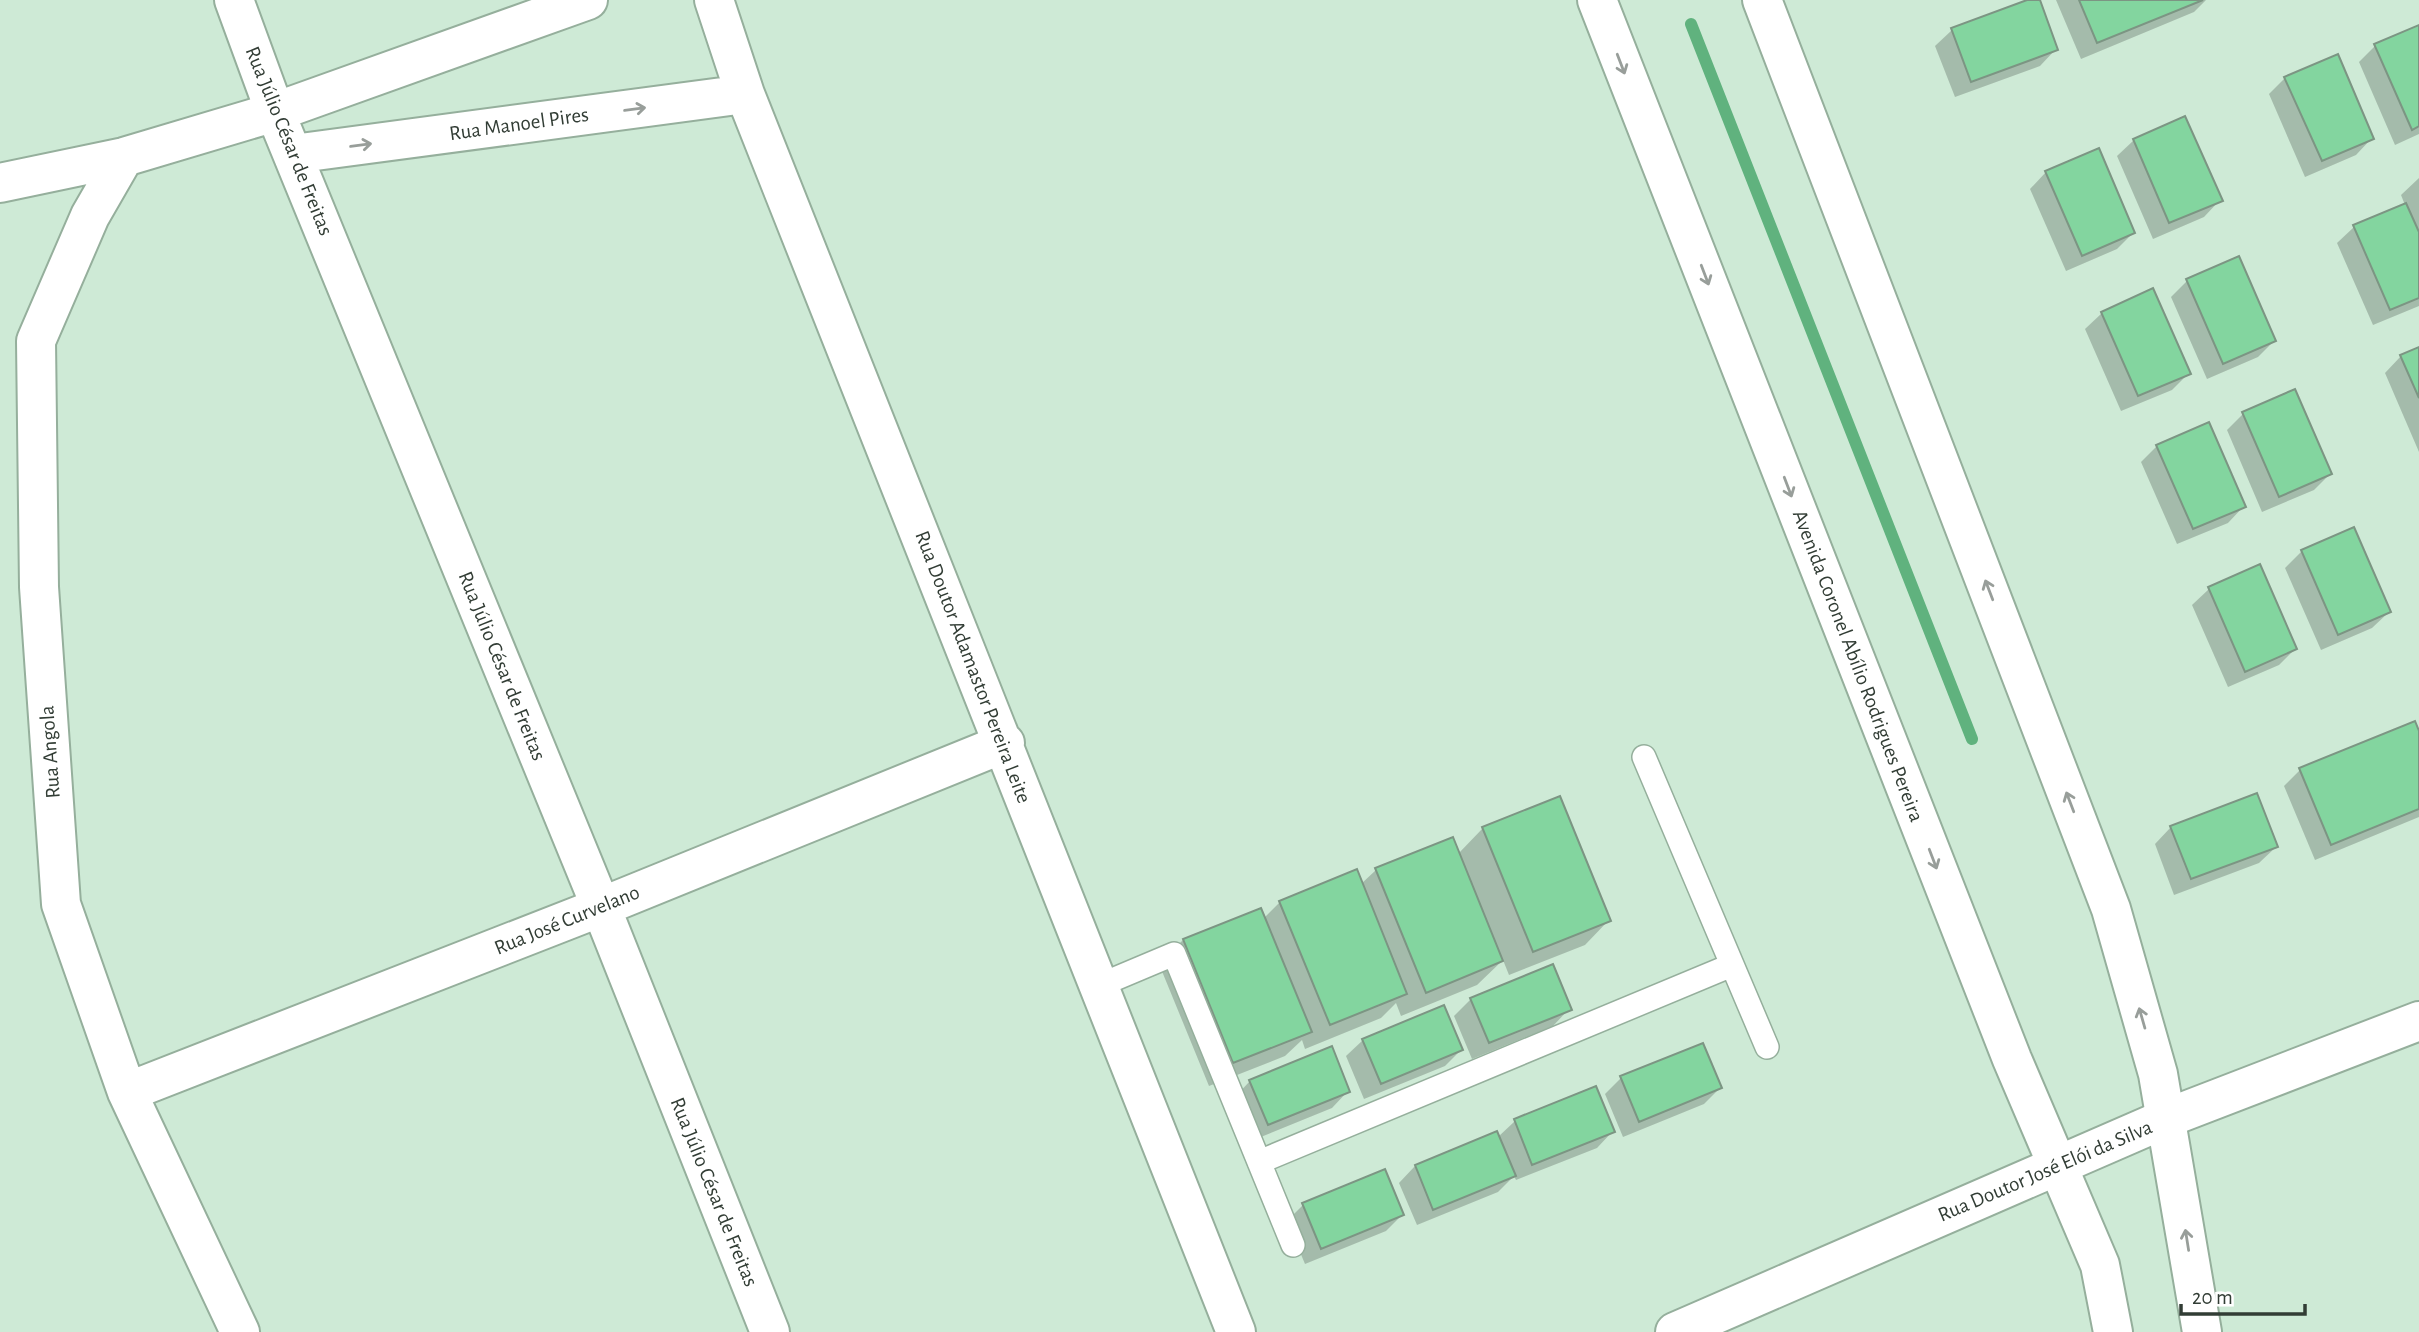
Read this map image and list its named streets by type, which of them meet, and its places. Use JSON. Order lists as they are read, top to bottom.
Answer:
{
  "streets": {
    "street": [
      "Rua Manoel Pires",
      "Rua Júlio César de Freitas",
      "Avenida Coronel Abílio Rodrigues Pereira",
      "Rua Doutor Adamastor Pereira Leite",
      "Rua Angola",
      "Rua José Curvelano",
      "Rua Doutor José Elói da Silva"
    ]
  },
  "crossings": [
    ["Rua Manoel Pires", "Rua Júlio César de Freitas"],
    ["Rua Manoel Pires", "Rua Doutor Adamastor Pereira Leite"],
    ["Rua Júlio César de Freitas", "Rua José Curvelano"],
    ["Avenida Coronel Abílio Rodrigues Pereira", "Rua Doutor José Elói da Silva"],
    ["Rua Doutor Adamastor Pereira Leite", "Rua José Curvelano"],
    ["Rua Angola", "Rua José Curvelano"]
  ],
  "scale_bar": "20 m"
}
